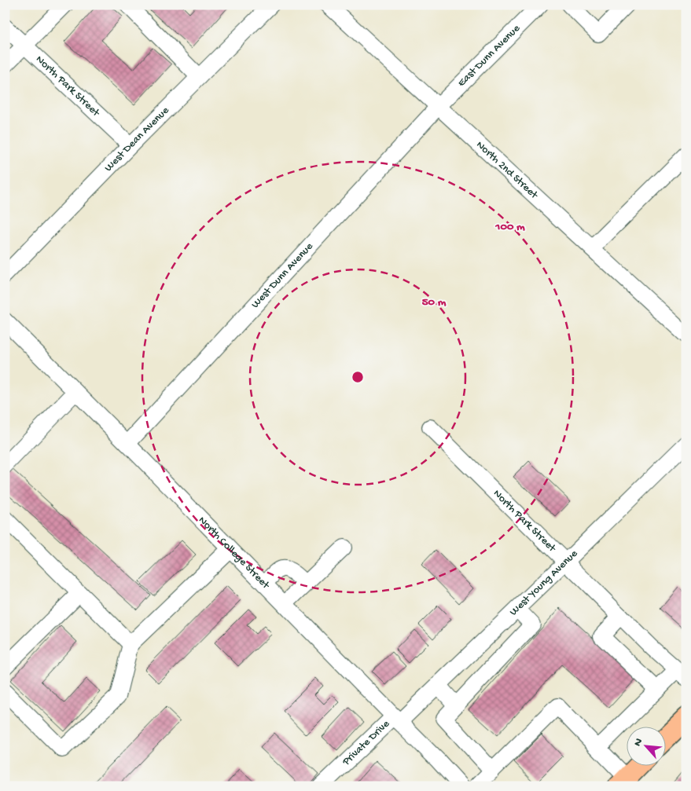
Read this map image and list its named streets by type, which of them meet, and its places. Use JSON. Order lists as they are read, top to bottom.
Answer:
{
  "streets": {
    "street": [
      "East Dunn Avenue",
      "North Park Street",
      "West Dean Avenue",
      "North 2nd Street",
      "West Dunn Avenue",
      "North College Street",
      "West Young Avenue",
      "Private Drive"
    ]
  },
  "crossings": [
    ["East Dunn Avenue", "North 2nd Street"],
    ["East Dunn Avenue", "West Dunn Avenue"],
    ["North Park Street", "West Dean Avenue"],
    ["North Park Street", "West Young Avenue"],
    ["North 2nd Street", "West Dunn Avenue"],
    ["West Dunn Avenue", "North College Street"],
    ["North College Street", "West Young Avenue"],
    ["North College Street", "Private Drive"],
    ["West Young Avenue", "Private Drive"]
  ],
  "north": "top left",
  "rings": ["100 m", "50 m"]
}
